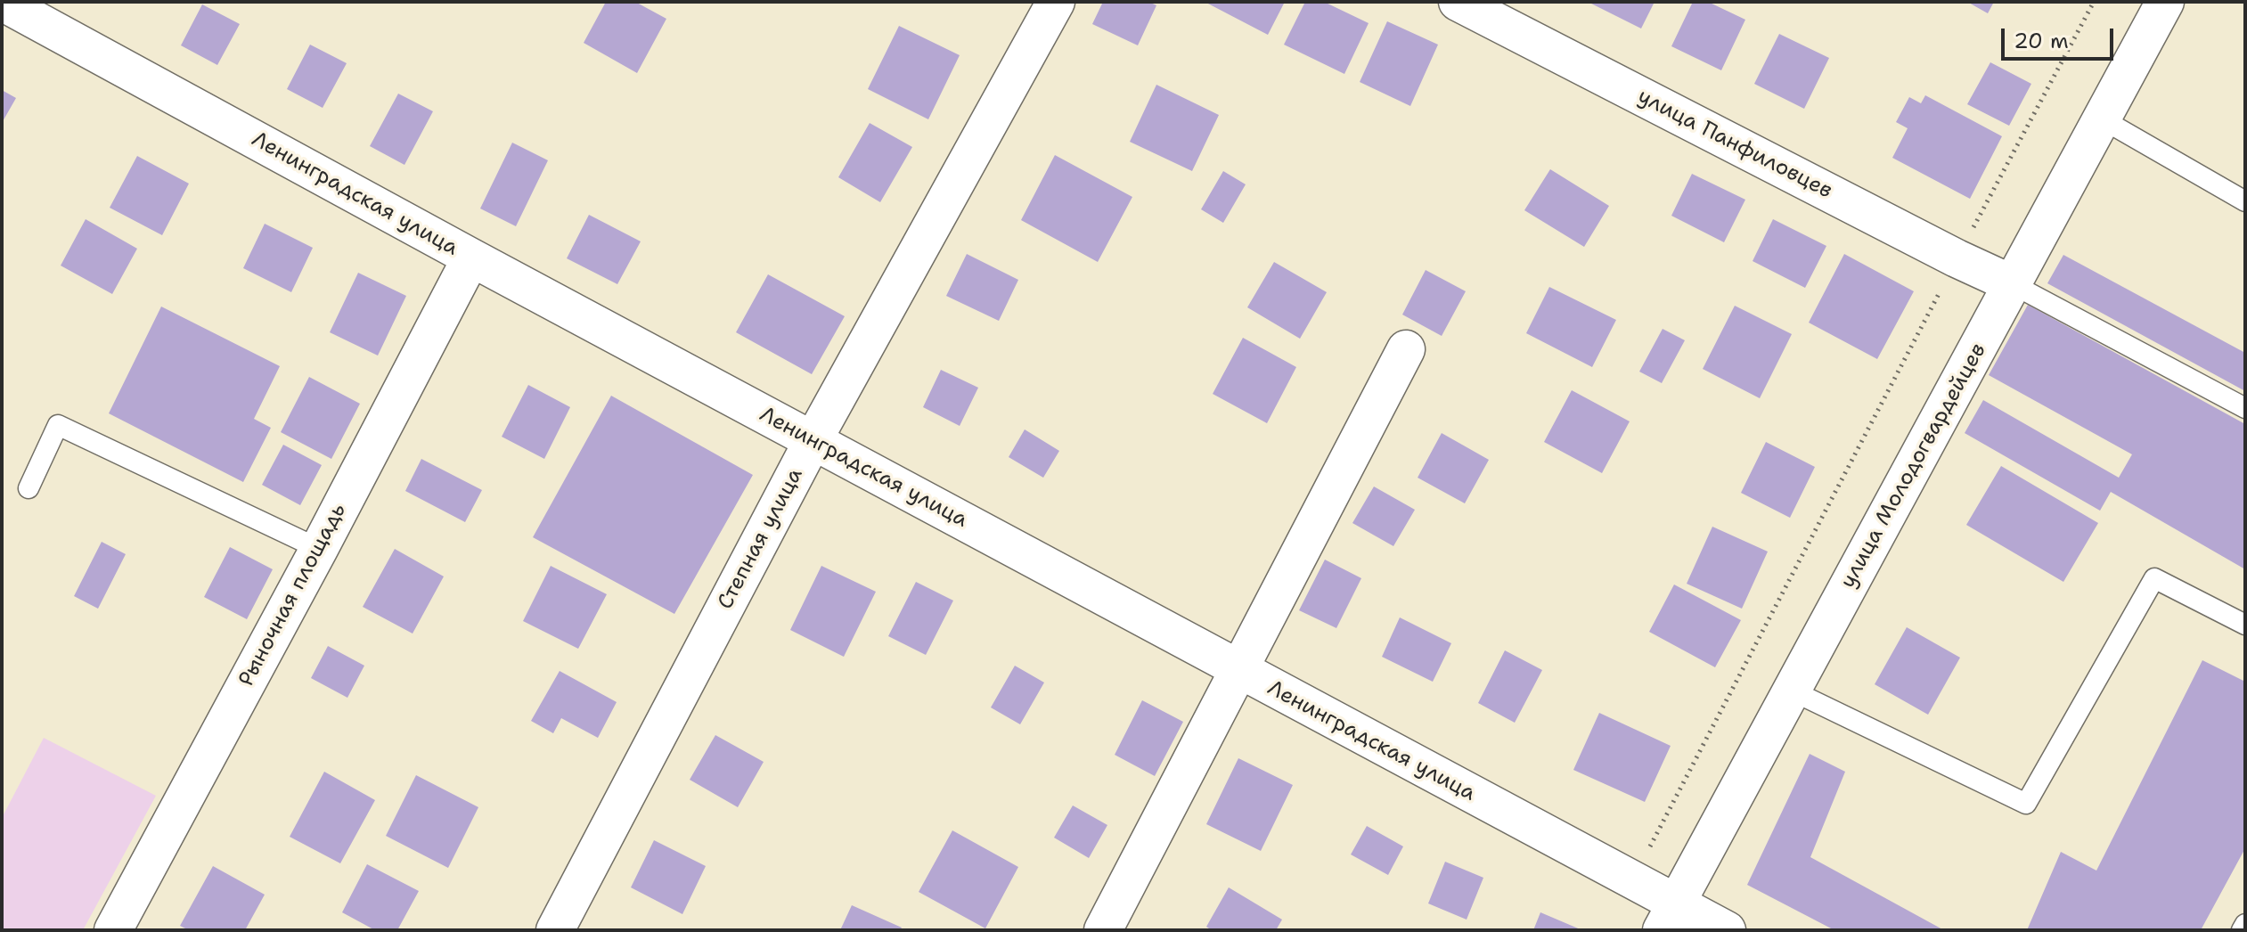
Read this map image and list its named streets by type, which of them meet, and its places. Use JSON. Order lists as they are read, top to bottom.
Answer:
{
  "streets": {
    "street": [
      "улица Панфиловцев",
      "Ленинградская улица",
      "улица Молодогвардейцев",
      "Степная улица",
      "Рыночная площадь"
    ]
  },
  "crossings": [
    ["улица Панфиловцев", "улица Молодогвардейцев"],
    ["Ленинградская улица", "улица Молодогвардейцев"],
    ["Ленинградская улица", "Степная улица"],
    ["Ленинградская улица", "Рыночная площадь"]
  ],
  "scale_bar": "20 m"
}
